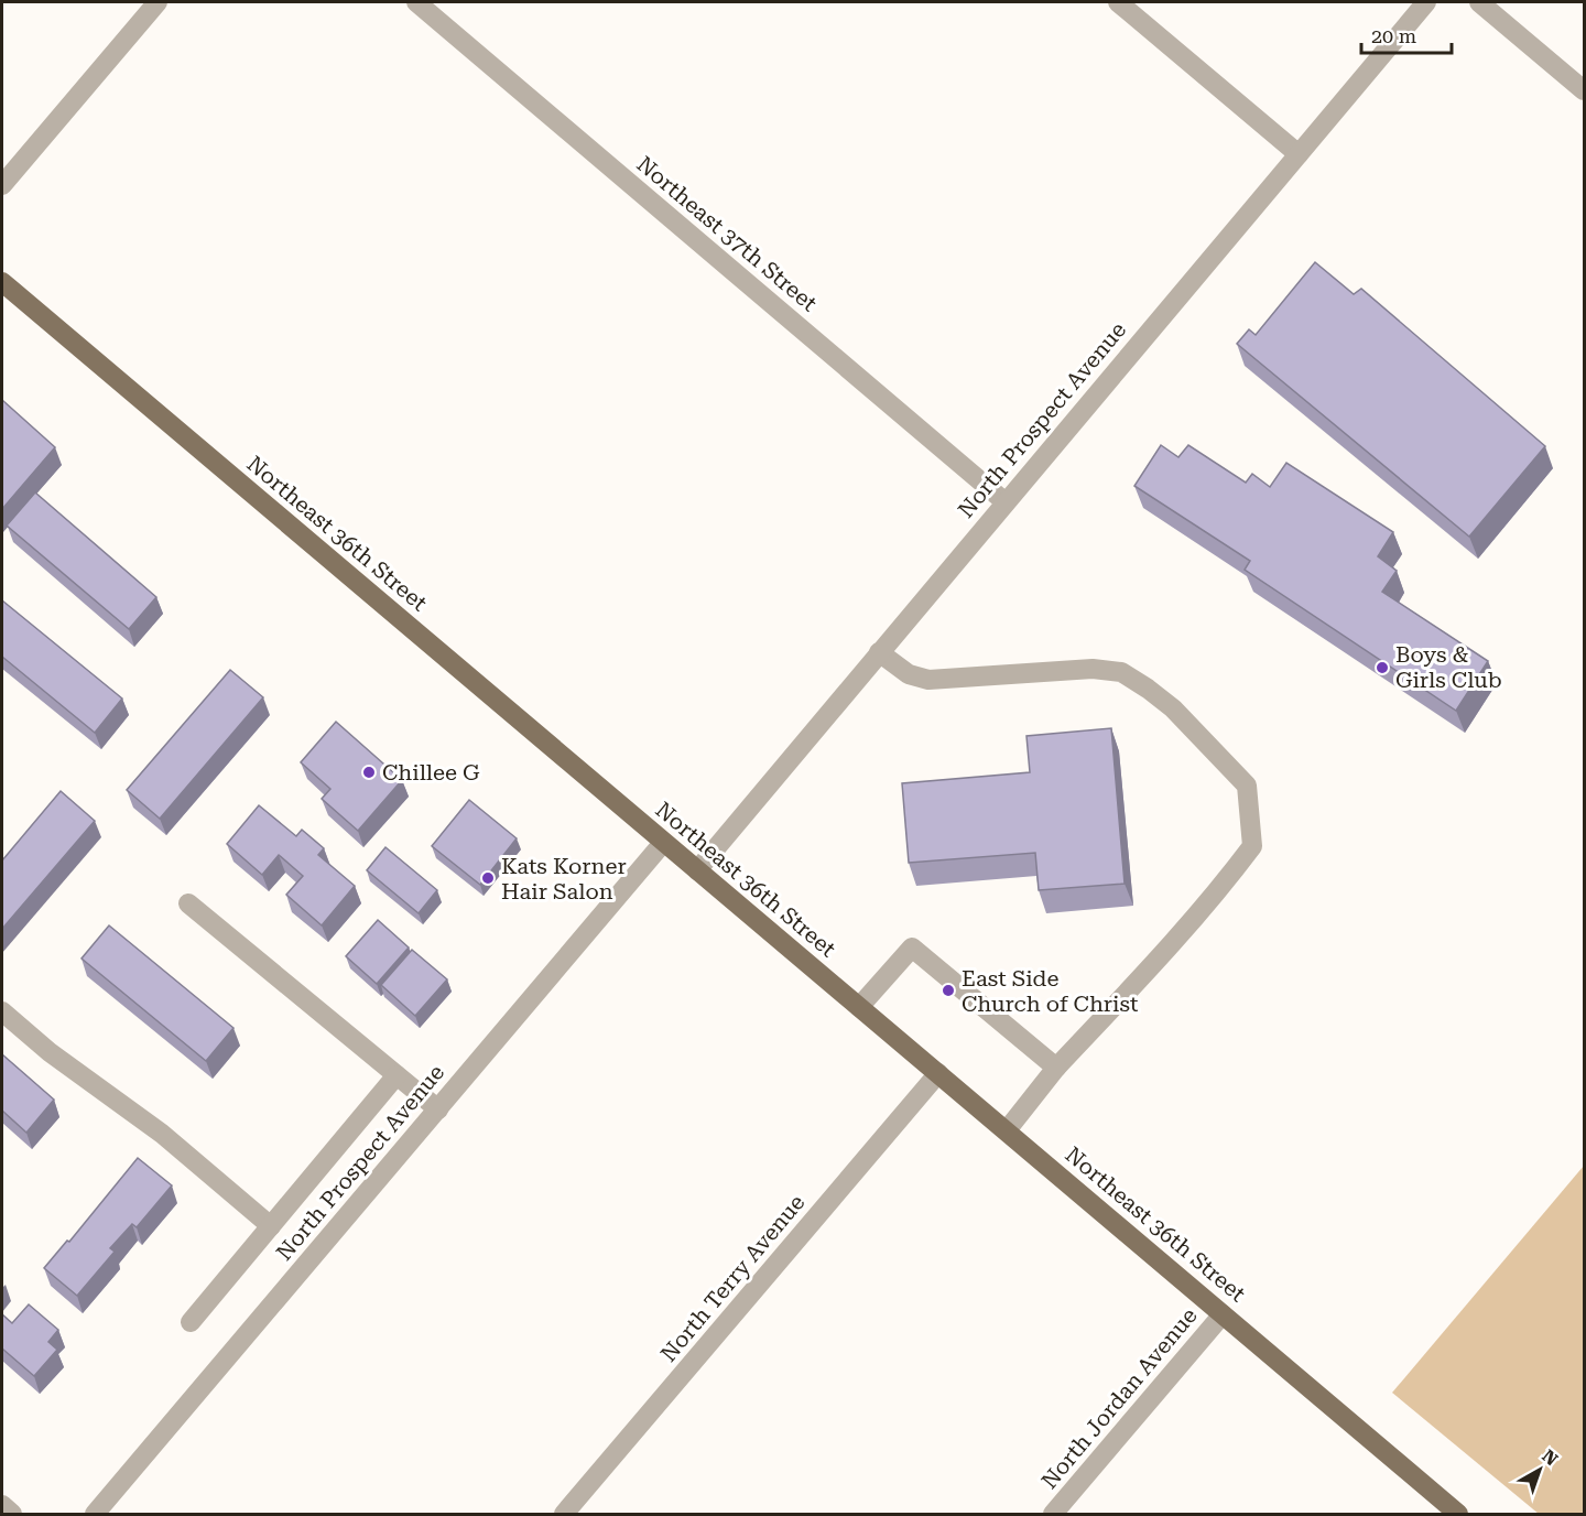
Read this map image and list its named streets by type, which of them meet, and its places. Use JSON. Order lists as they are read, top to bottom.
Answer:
{
  "streets": {
    "main road": ["Northeast 36th Street"],
    "street": [
      "Northeast 37th Street",
      "North Prospect Avenue",
      "North Terry Avenue",
      "North Jordan Avenue"
    ]
  },
  "crossings": [
    ["Northeast 37th Street", "North Prospect Avenue"],
    ["North Prospect Avenue", "Northeast 36th Street"],
    ["Northeast 36th Street", "North Terry Avenue"],
    ["Northeast 36th Street", "North Jordan Avenue"]
  ],
  "places": [
    "Boys & Girls Club",
    "Chillee G",
    "Kats Korner Hair Salon",
    "East Side Church of Christ"
  ],
  "scale_bar": "20 m",
  "north": "top right"
}
